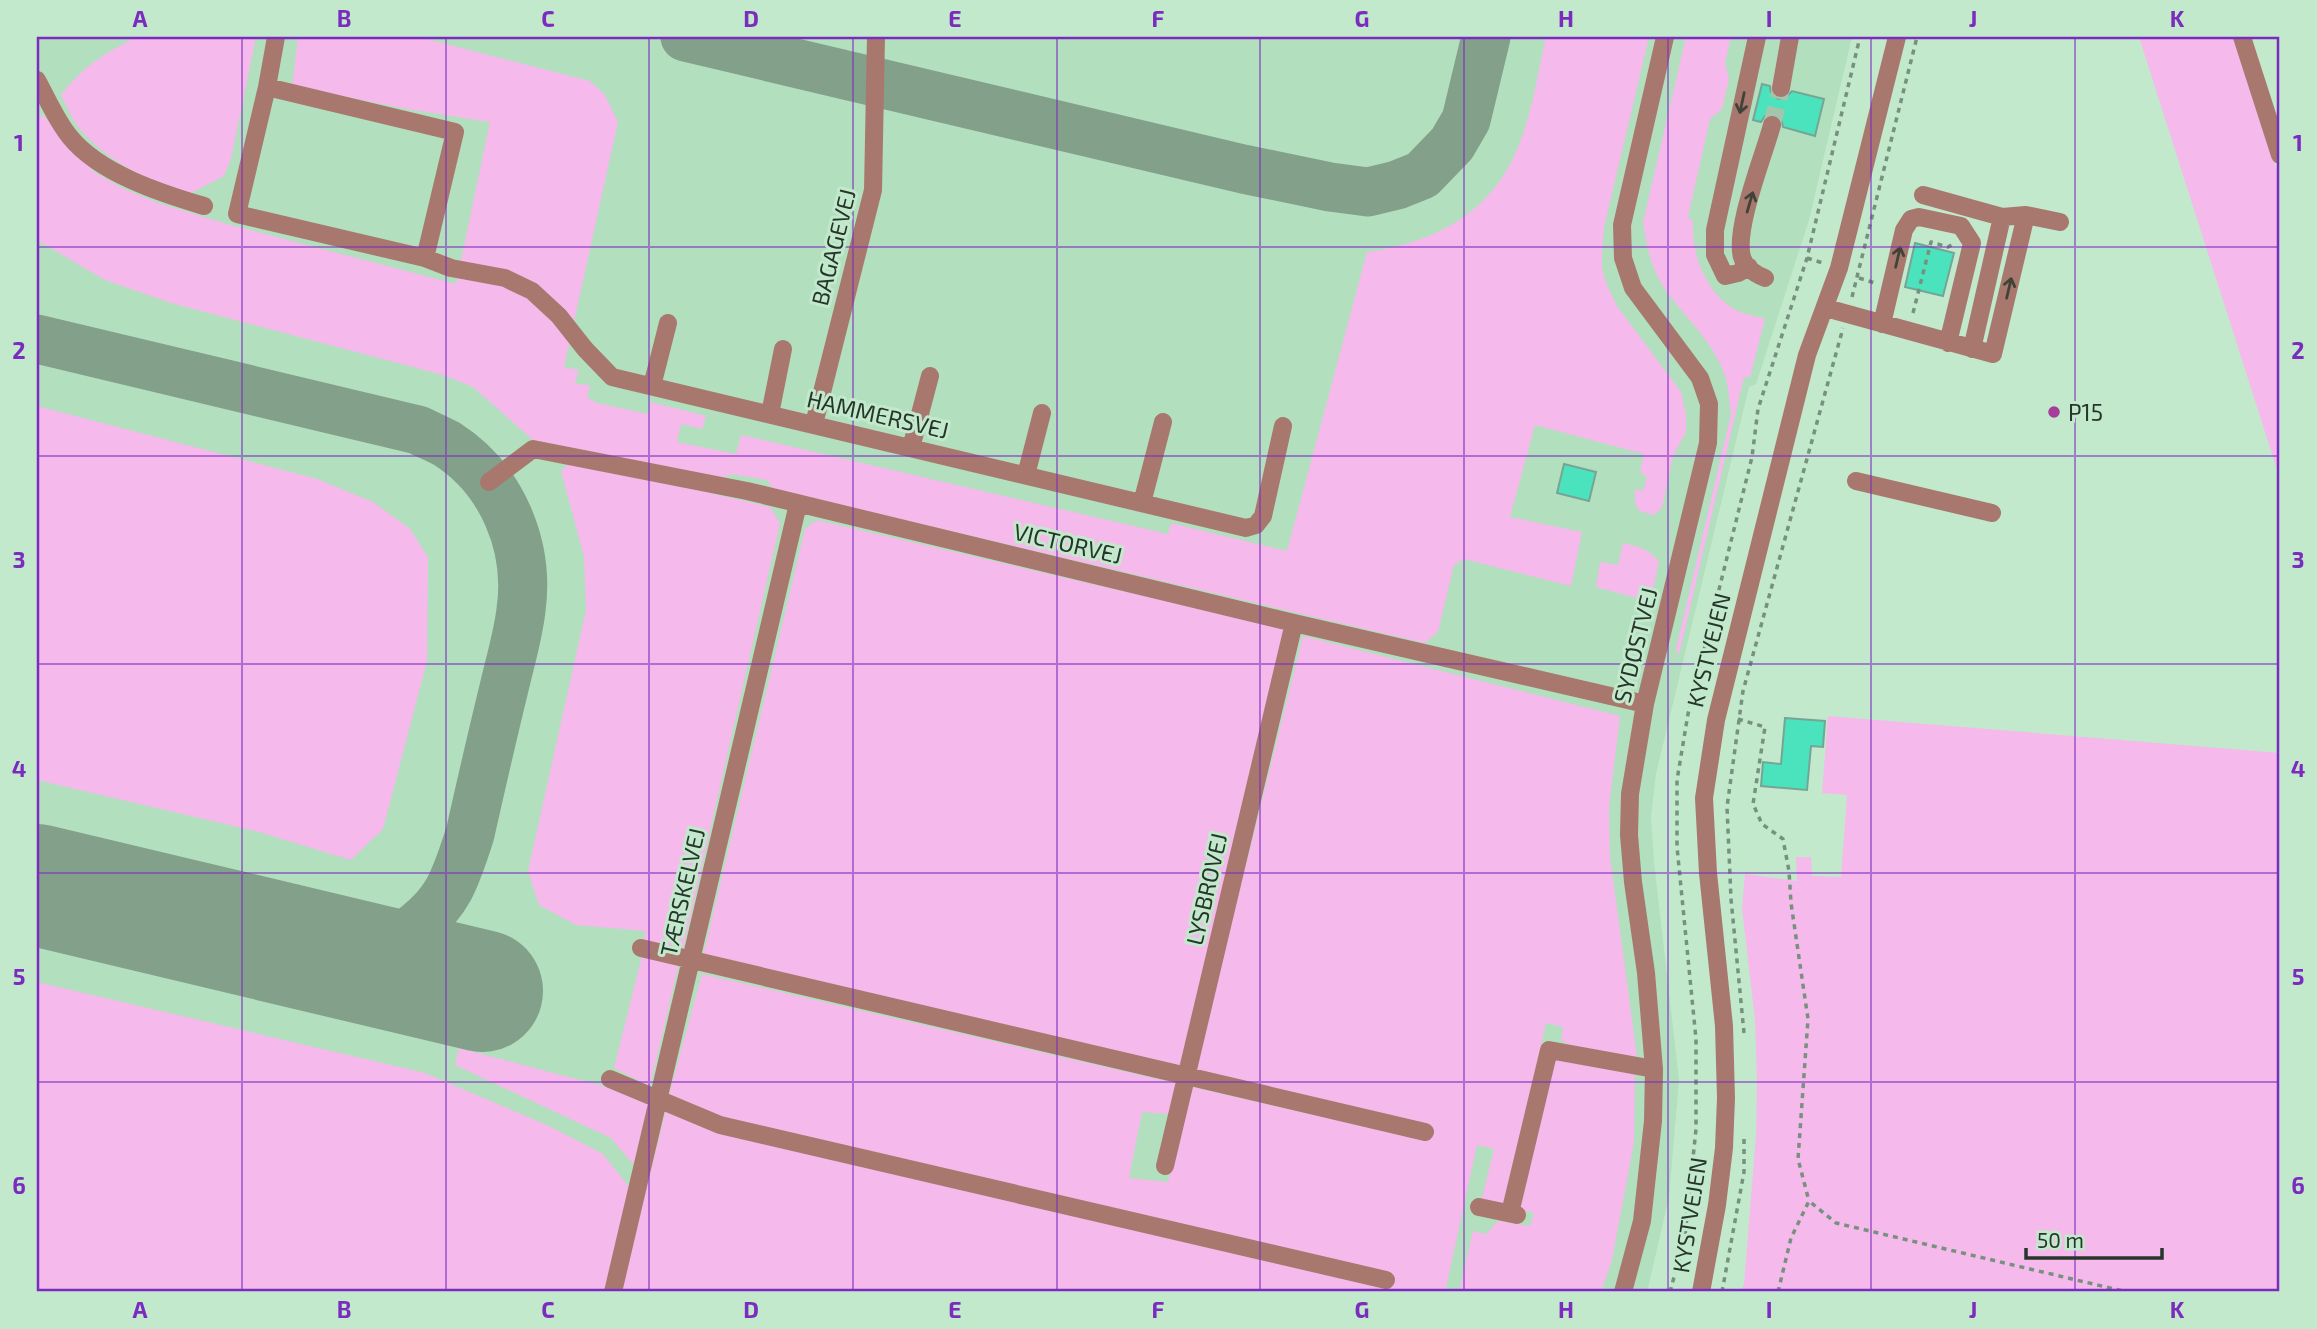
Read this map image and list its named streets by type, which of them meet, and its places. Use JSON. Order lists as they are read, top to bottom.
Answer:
{
  "streets": {
    "street": [
      "BAGAGEVEJ",
      "HAMMERSVEJ",
      "VICTORVEJ",
      "SYDØSTVEJ",
      "KYSTVEJEN",
      "LYSBROVEJ",
      "TÆRSKELVEJ"
    ]
  },
  "crossings": [
    ["BAGAGEVEJ", "HAMMERSVEJ"],
    ["VICTORVEJ", "SYDØSTVEJ"],
    ["VICTORVEJ", "LYSBROVEJ"],
    ["VICTORVEJ", "TÆRSKELVEJ"]
  ],
  "places": ["P15"],
  "scale_bar": "50 m",
  "grid": {
    "columns": [
      "A",
      "B",
      "C",
      "D",
      "E",
      "F",
      "G",
      "H",
      "I",
      "J",
      "K"
    ],
    "rows": [
      "1",
      "2",
      "3",
      "4",
      "5",
      "6"
    ]
  }
}
